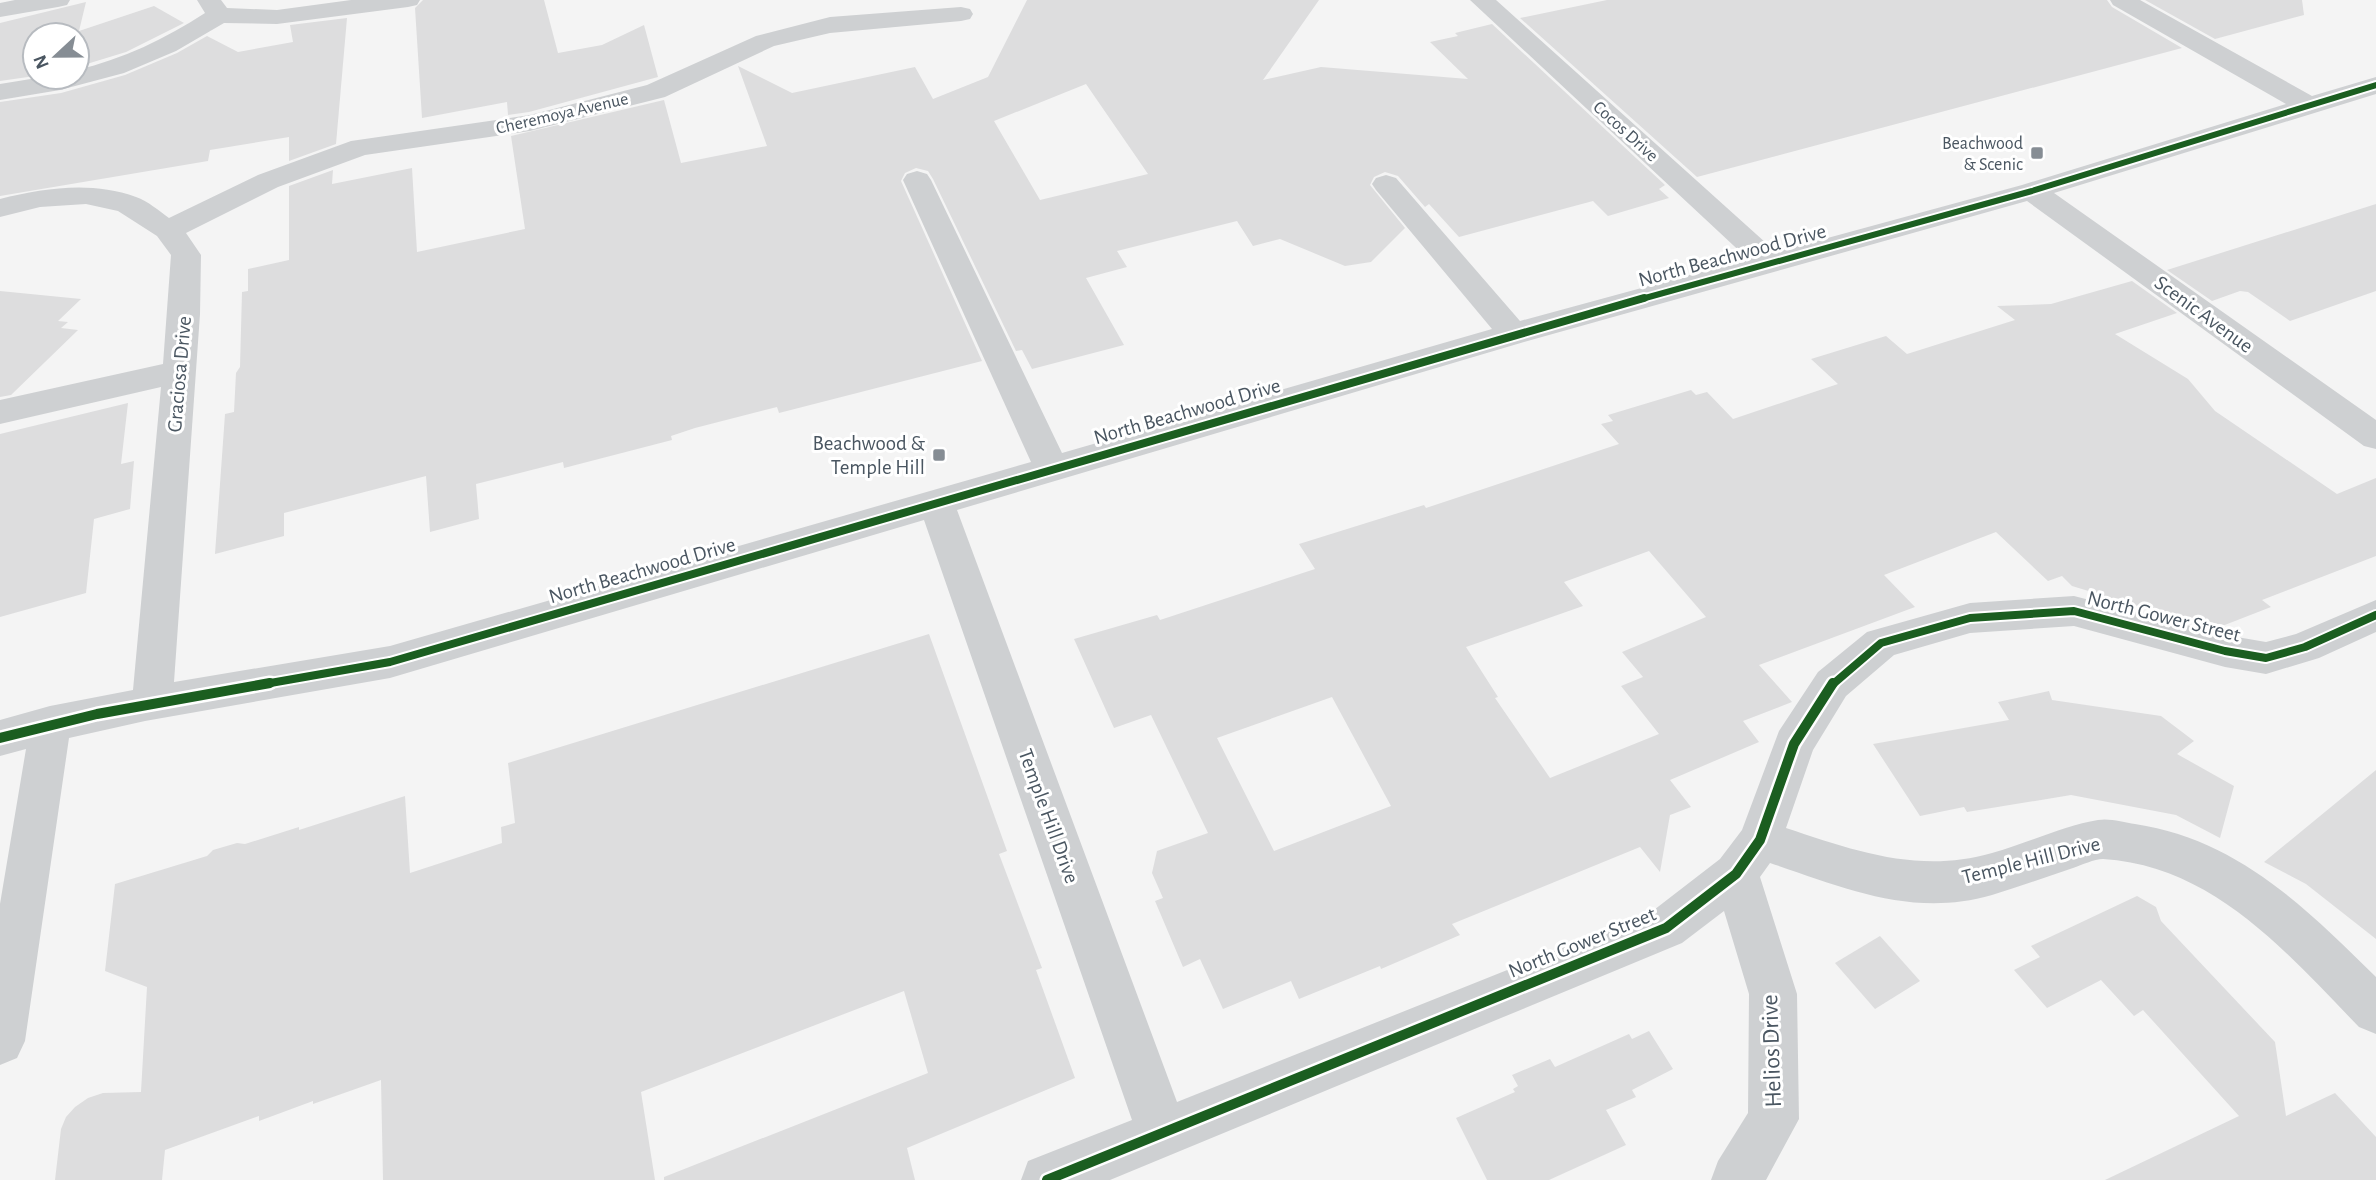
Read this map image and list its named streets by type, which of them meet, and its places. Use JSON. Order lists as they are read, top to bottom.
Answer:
{
  "streets": {
    "street": [
      "Cheremoya Avenue",
      "Cocos Drive",
      "North Beachwood Drive",
      "Scenic Avenue",
      "Graciosa Drive",
      "North Gower Street",
      "Temple Hill Drive",
      "Helios Drive"
    ]
  },
  "crossings": [
    ["Cheremoya Avenue", "Graciosa Drive"],
    ["Cocos Drive", "North Beachwood Drive"],
    ["North Beachwood Drive", "Scenic Avenue"],
    ["North Beachwood Drive", "Graciosa Drive"],
    ["North Beachwood Drive", "Temple Hill Drive"],
    ["North Gower Street", "Temple Hill Drive"],
    ["North Gower Street", "Helios Drive"],
    ["Temple Hill Drive", "Helios Drive"]
  ],
  "places": {
    "transit": ["Beachwood & Scenic", "Beachwood & Temple Hill"]
  },
  "north": "left"
}
